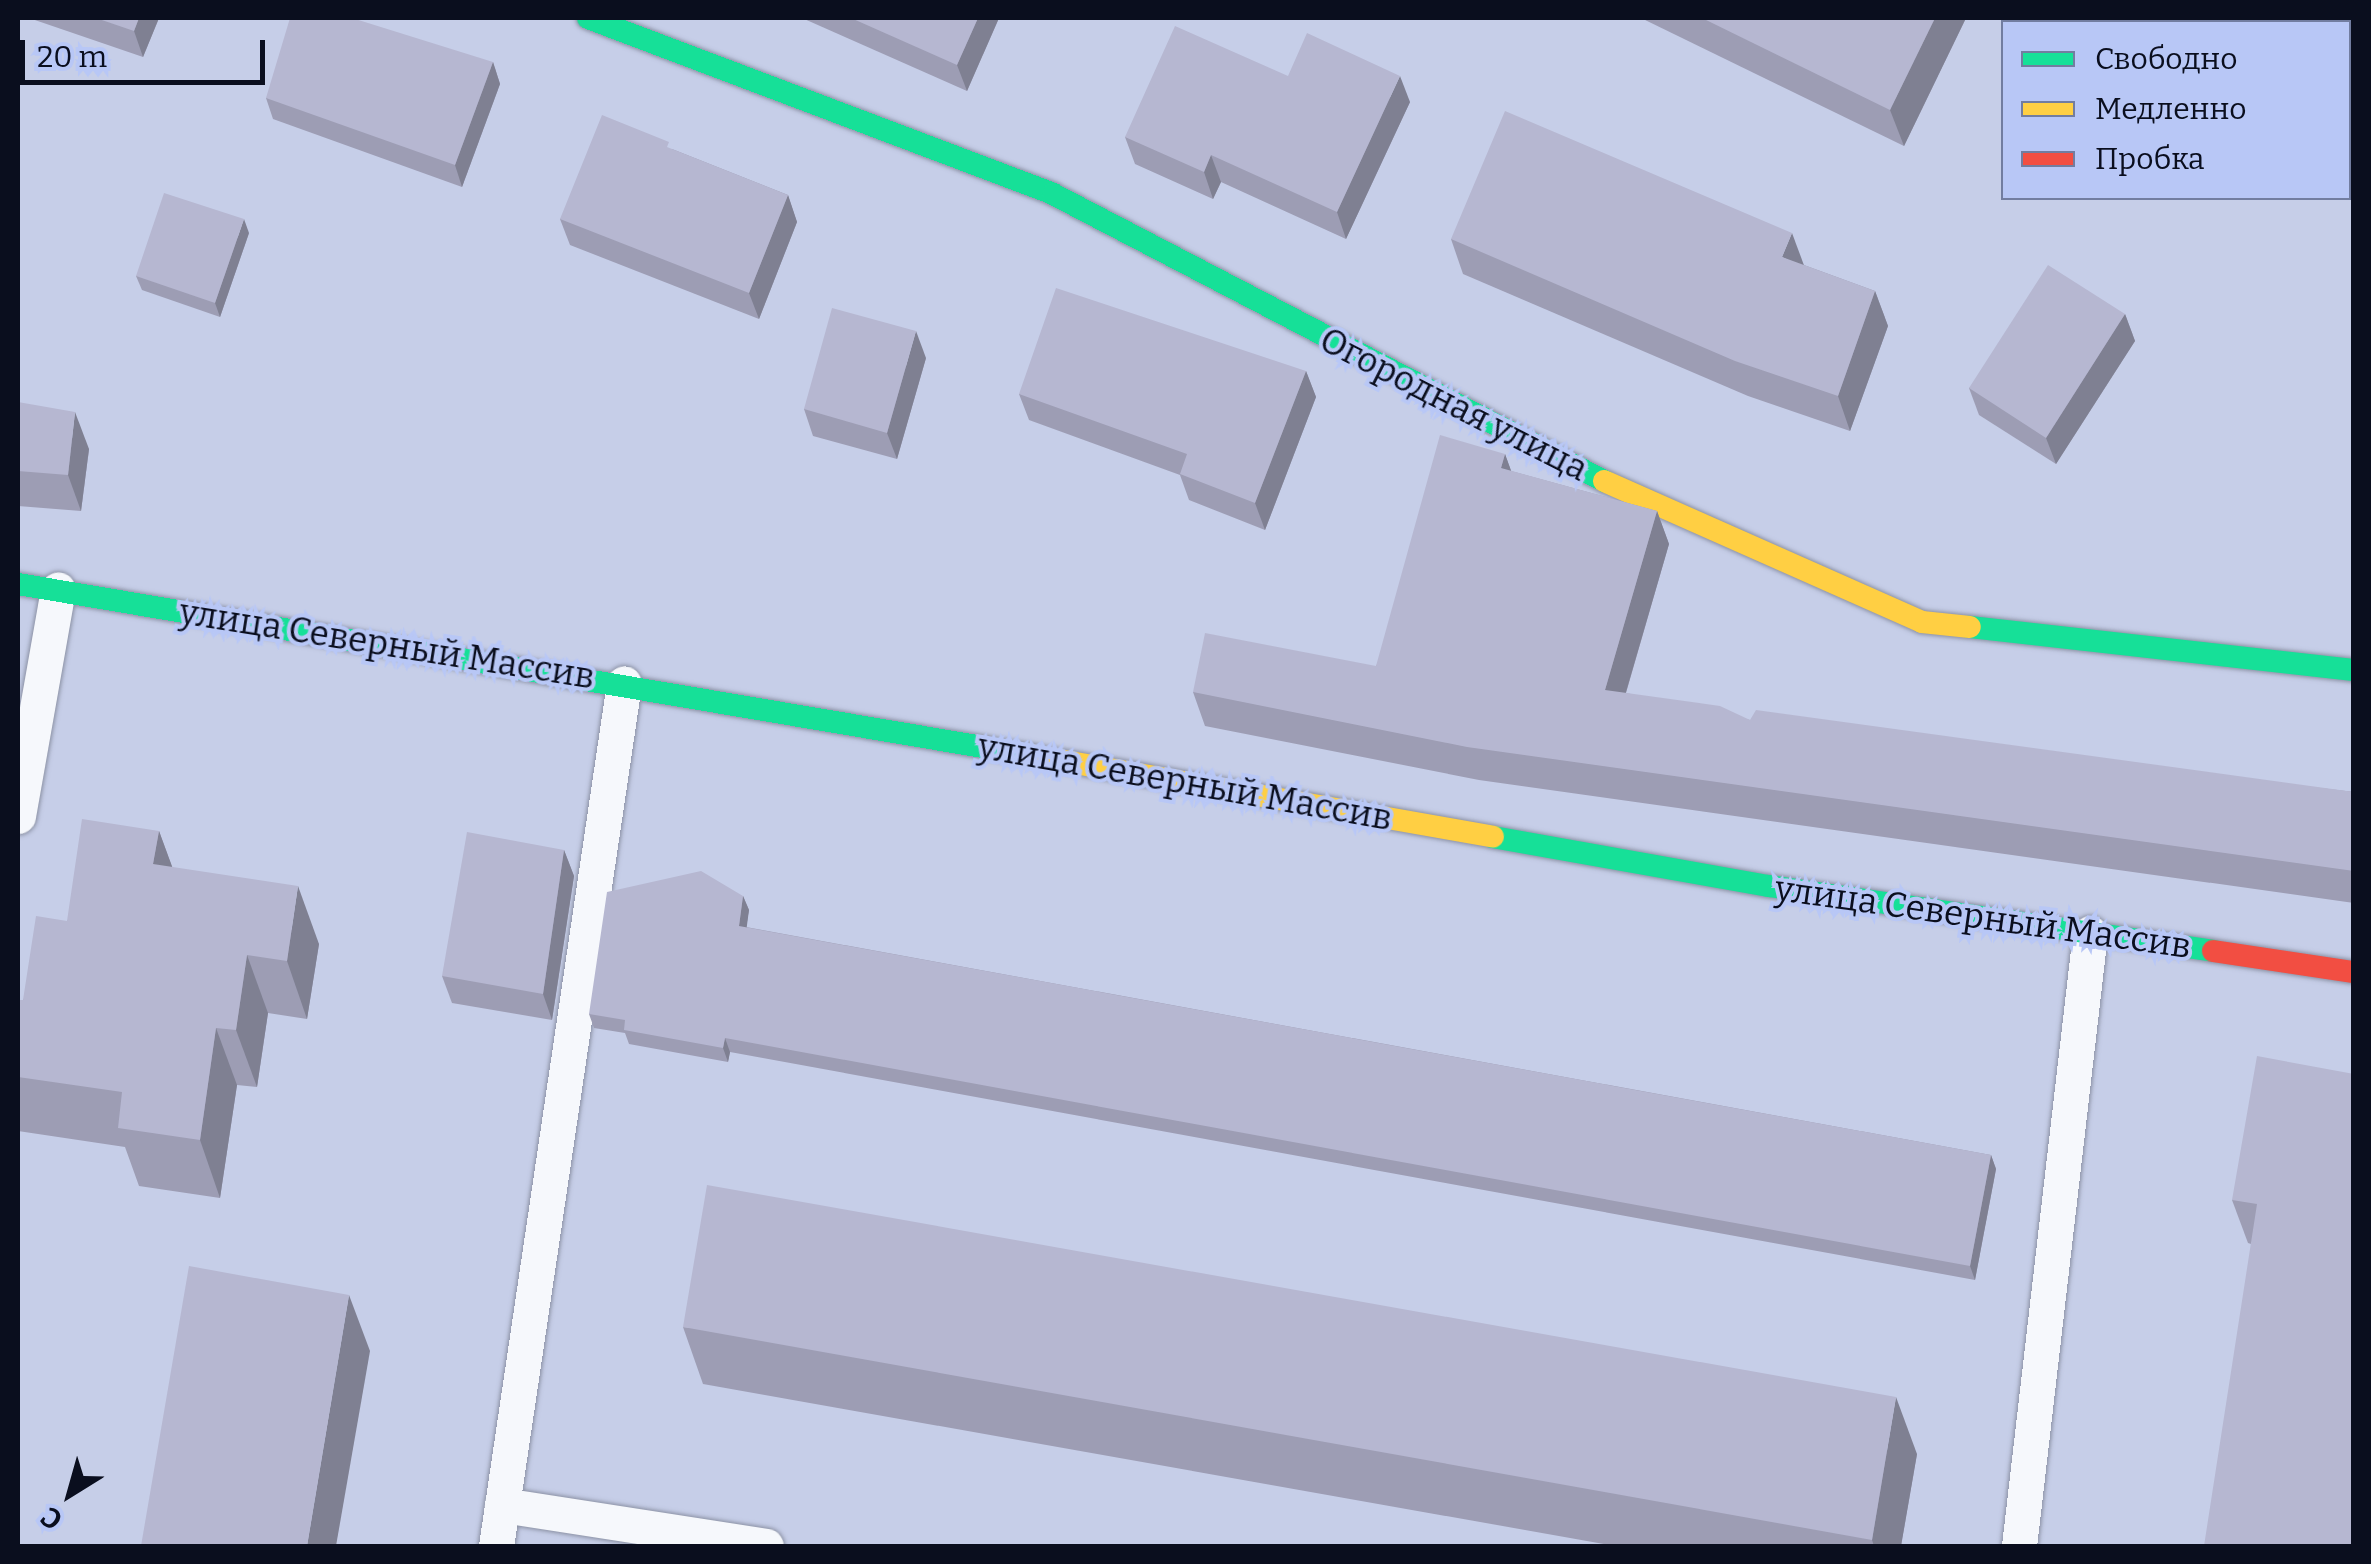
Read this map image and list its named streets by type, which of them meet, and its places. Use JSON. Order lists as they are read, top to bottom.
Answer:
{
  "streets": {
    "street": ["Огородная улица", "улица Северный Массив"]
  },
  "legend": ["Свободно", "Медленно", "Пробка"],
  "scale_bar": "20 m",
  "north": "bottom left"
}
